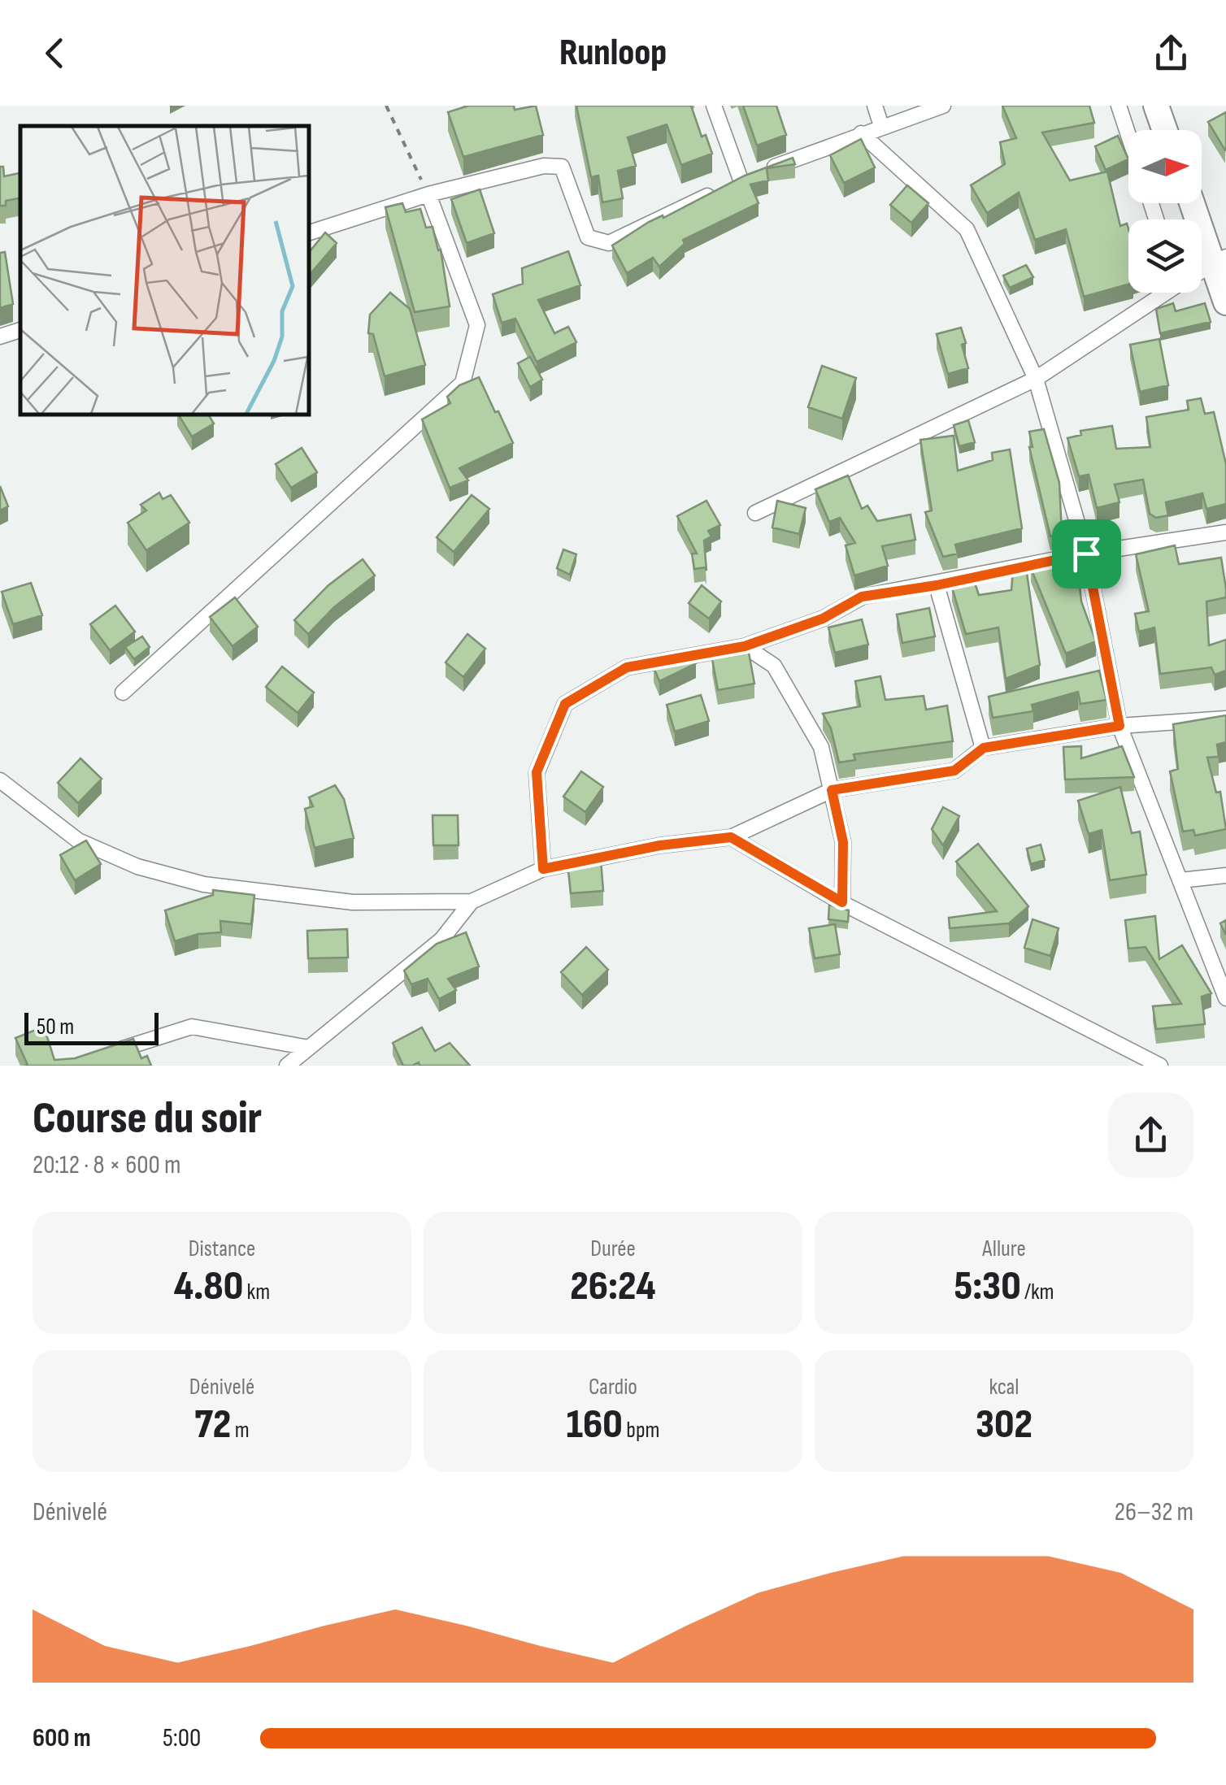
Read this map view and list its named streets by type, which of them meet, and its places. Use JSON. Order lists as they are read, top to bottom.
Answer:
{
  "scale_bar": "50 m",
  "north": "right",
  "page": {
    "header": "Runloop",
    "scale": "50 m",
    "heading": ["Course du soir", "20:12 · 8 × 600 m"],
    "stats": [
      ["Distance", "4.80 km"],
      ["Durée", "26:24"],
      ["Allure", "5:30 /km"],
      ["Dénivelé", "72 m"],
      ["Cardio", "160 bpm"],
      ["kcal", "302"]
    ],
    "chart": ["Dénivelé", "26–32 m"],
    "list": [
      {
        "name": "600 m",
        "note": "5:00"
      }
    ]
  }
}
